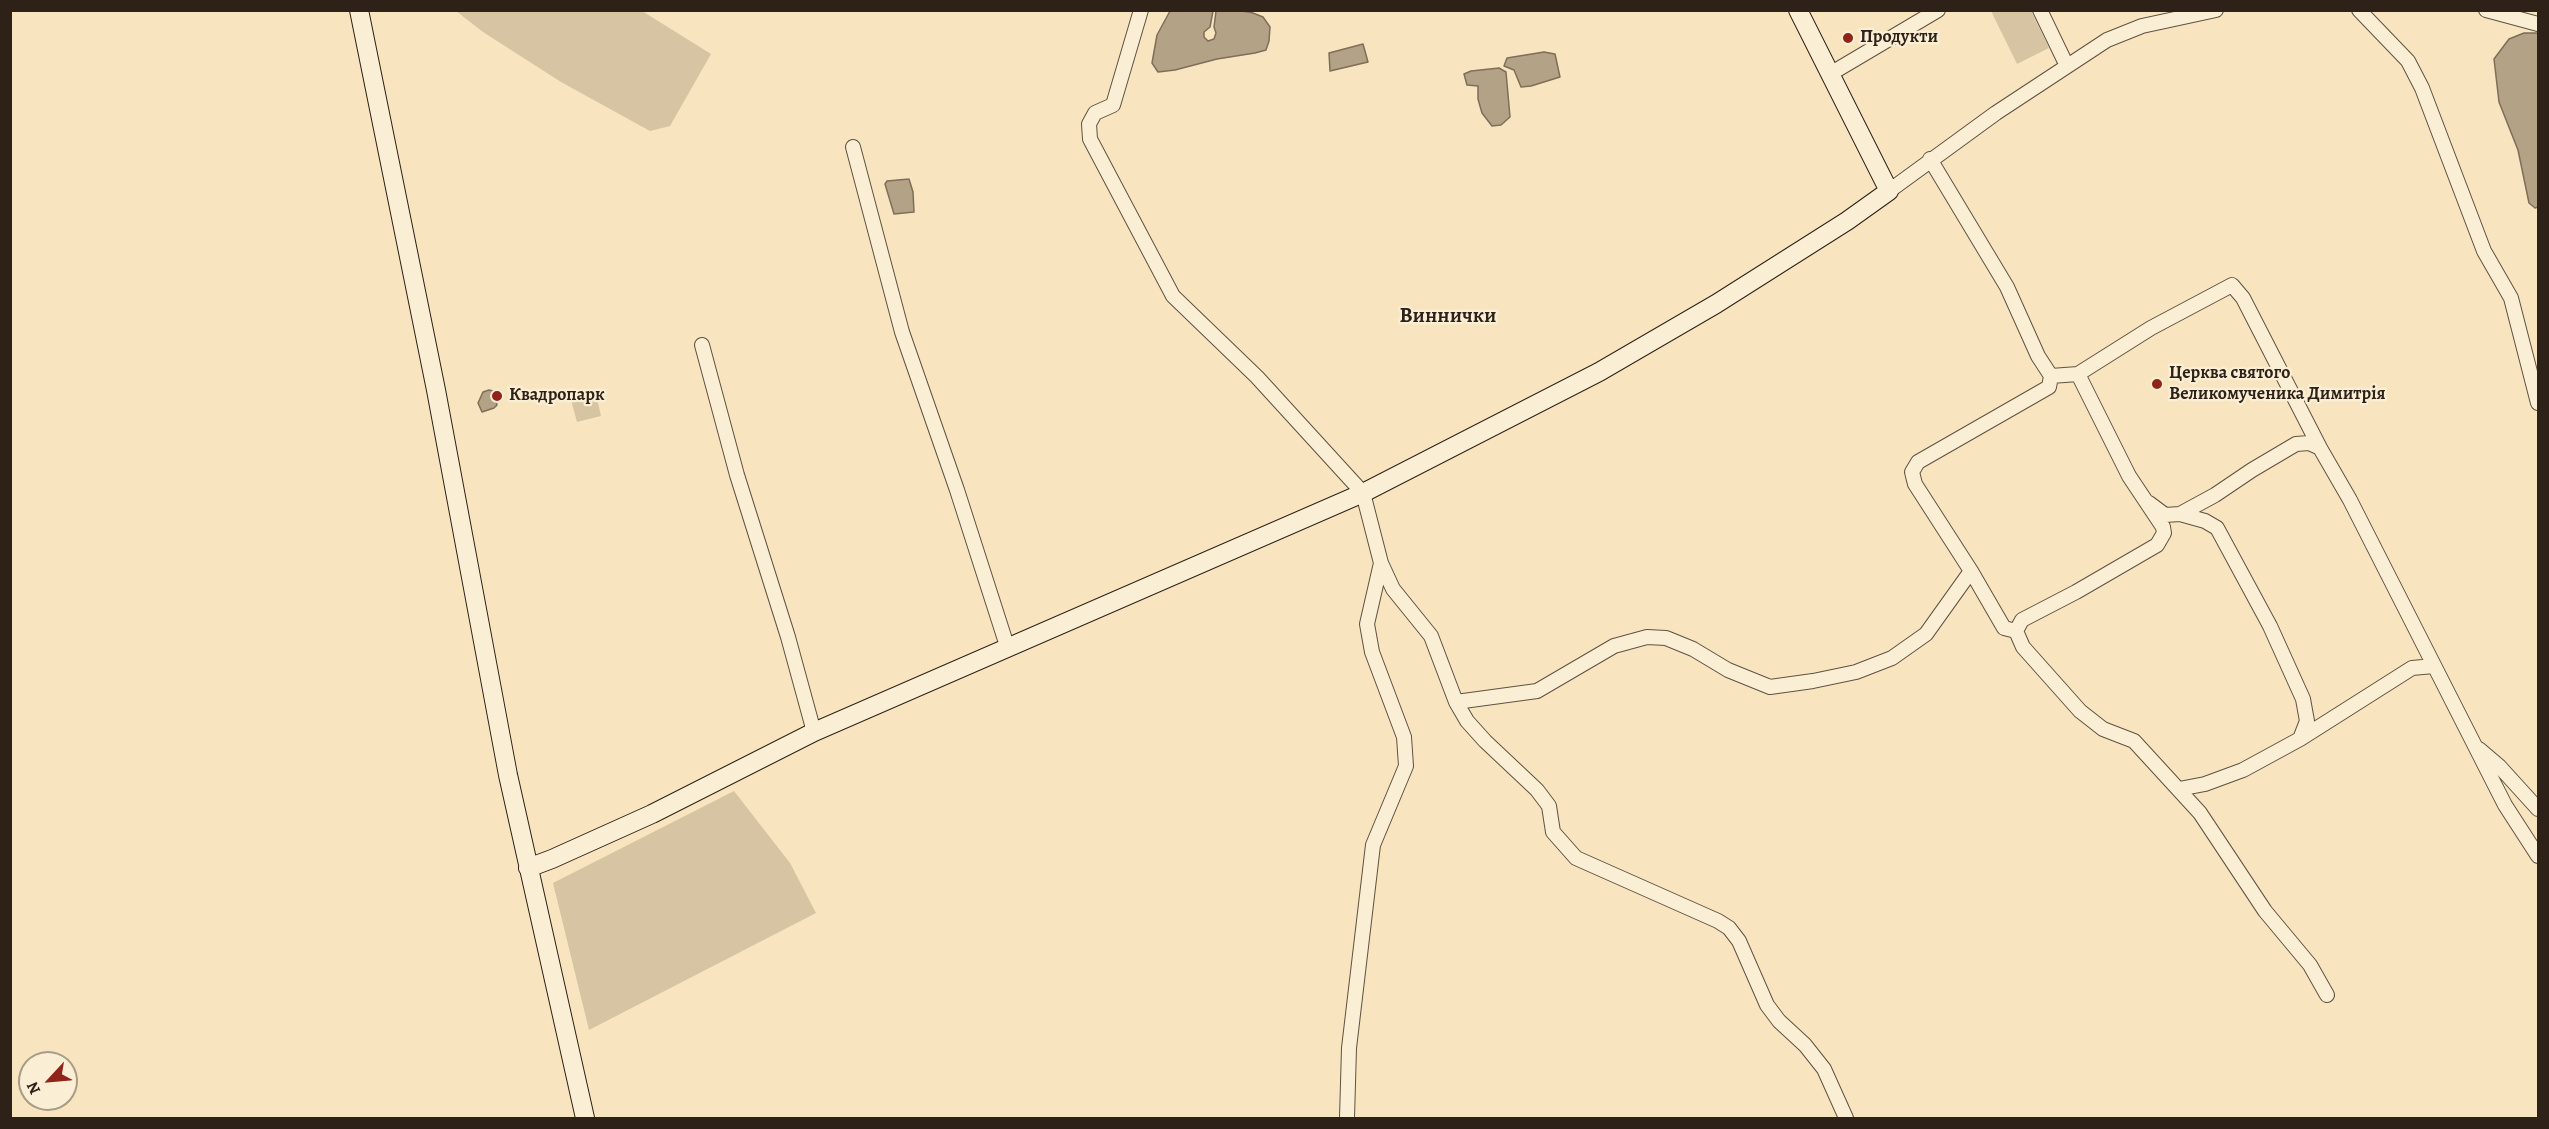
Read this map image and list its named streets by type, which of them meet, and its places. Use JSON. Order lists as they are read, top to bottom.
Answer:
{
  "districts": ["Виннички"],
  "places": ["Продукти", "Церква святого Великомученика Димитрія", "Квадропарк"],
  "north": "bottom left"
}
